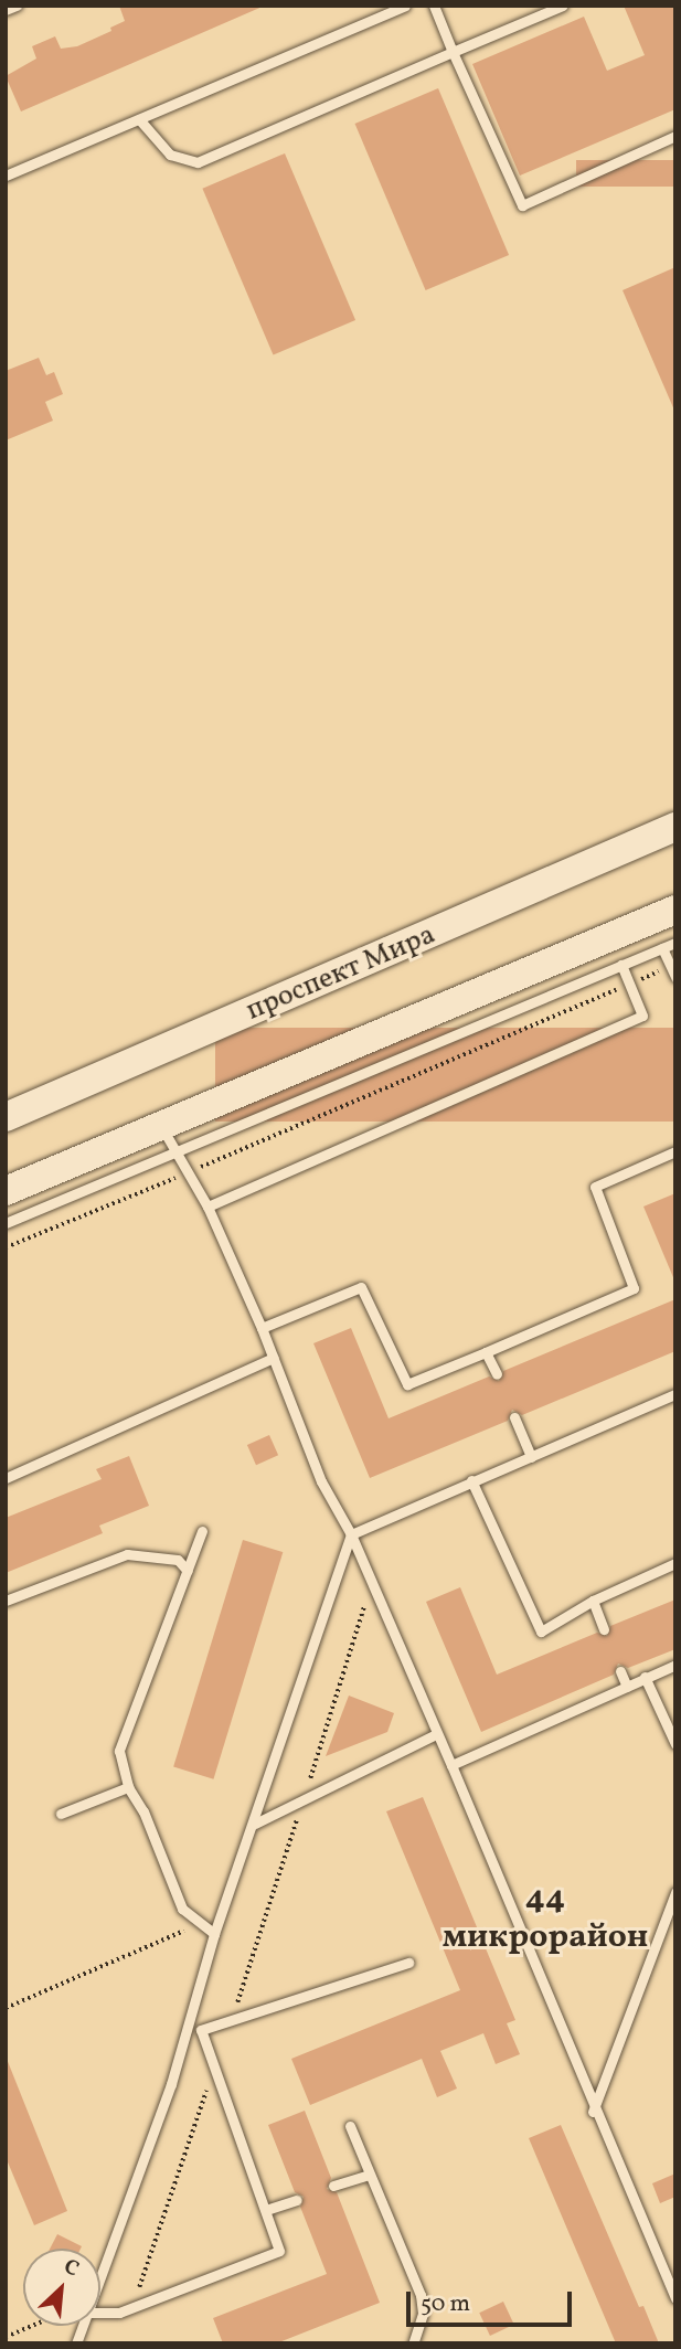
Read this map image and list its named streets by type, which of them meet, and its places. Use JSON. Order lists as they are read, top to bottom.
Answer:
{
  "streets": {
    "street": ["проспект Мира"]
  },
  "districts": ["44 микрорайон"],
  "scale_bar": "50 m",
  "north": "top right"
}
